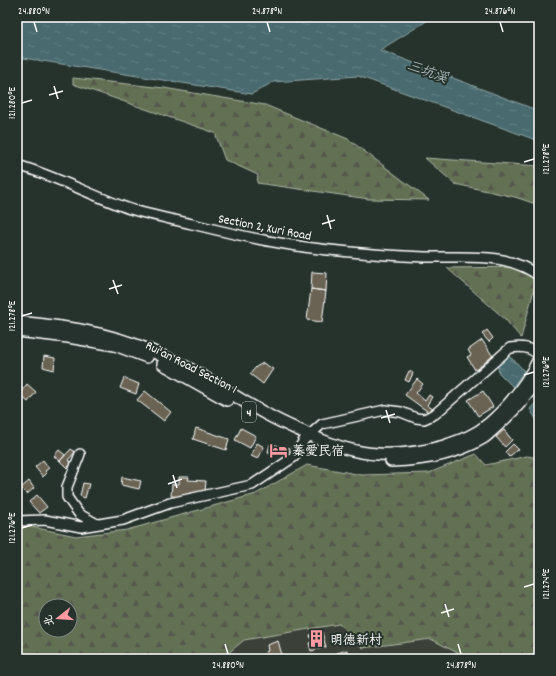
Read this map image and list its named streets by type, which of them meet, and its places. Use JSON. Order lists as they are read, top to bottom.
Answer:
{
  "streets": {
    "main road": ["Rui'an Road Section 1", "4"],
    "street": ["Section 2, Xuri Road"]
  },
  "crossings": [
    ["Rui'an Road Section 1", "4"]
  ],
  "water": ["三坑溪"],
  "places": {
    "hotel": ["蓁愛民宿"],
    "building": ["明德新村"]
  },
  "north": "left",
  "coordinates": [
    "24.880°N",
    "24.878°N",
    "24.876°N",
    "121.280°E",
    "121.278°E",
    "121.276°E",
    "121.274°E"
  ]
}
